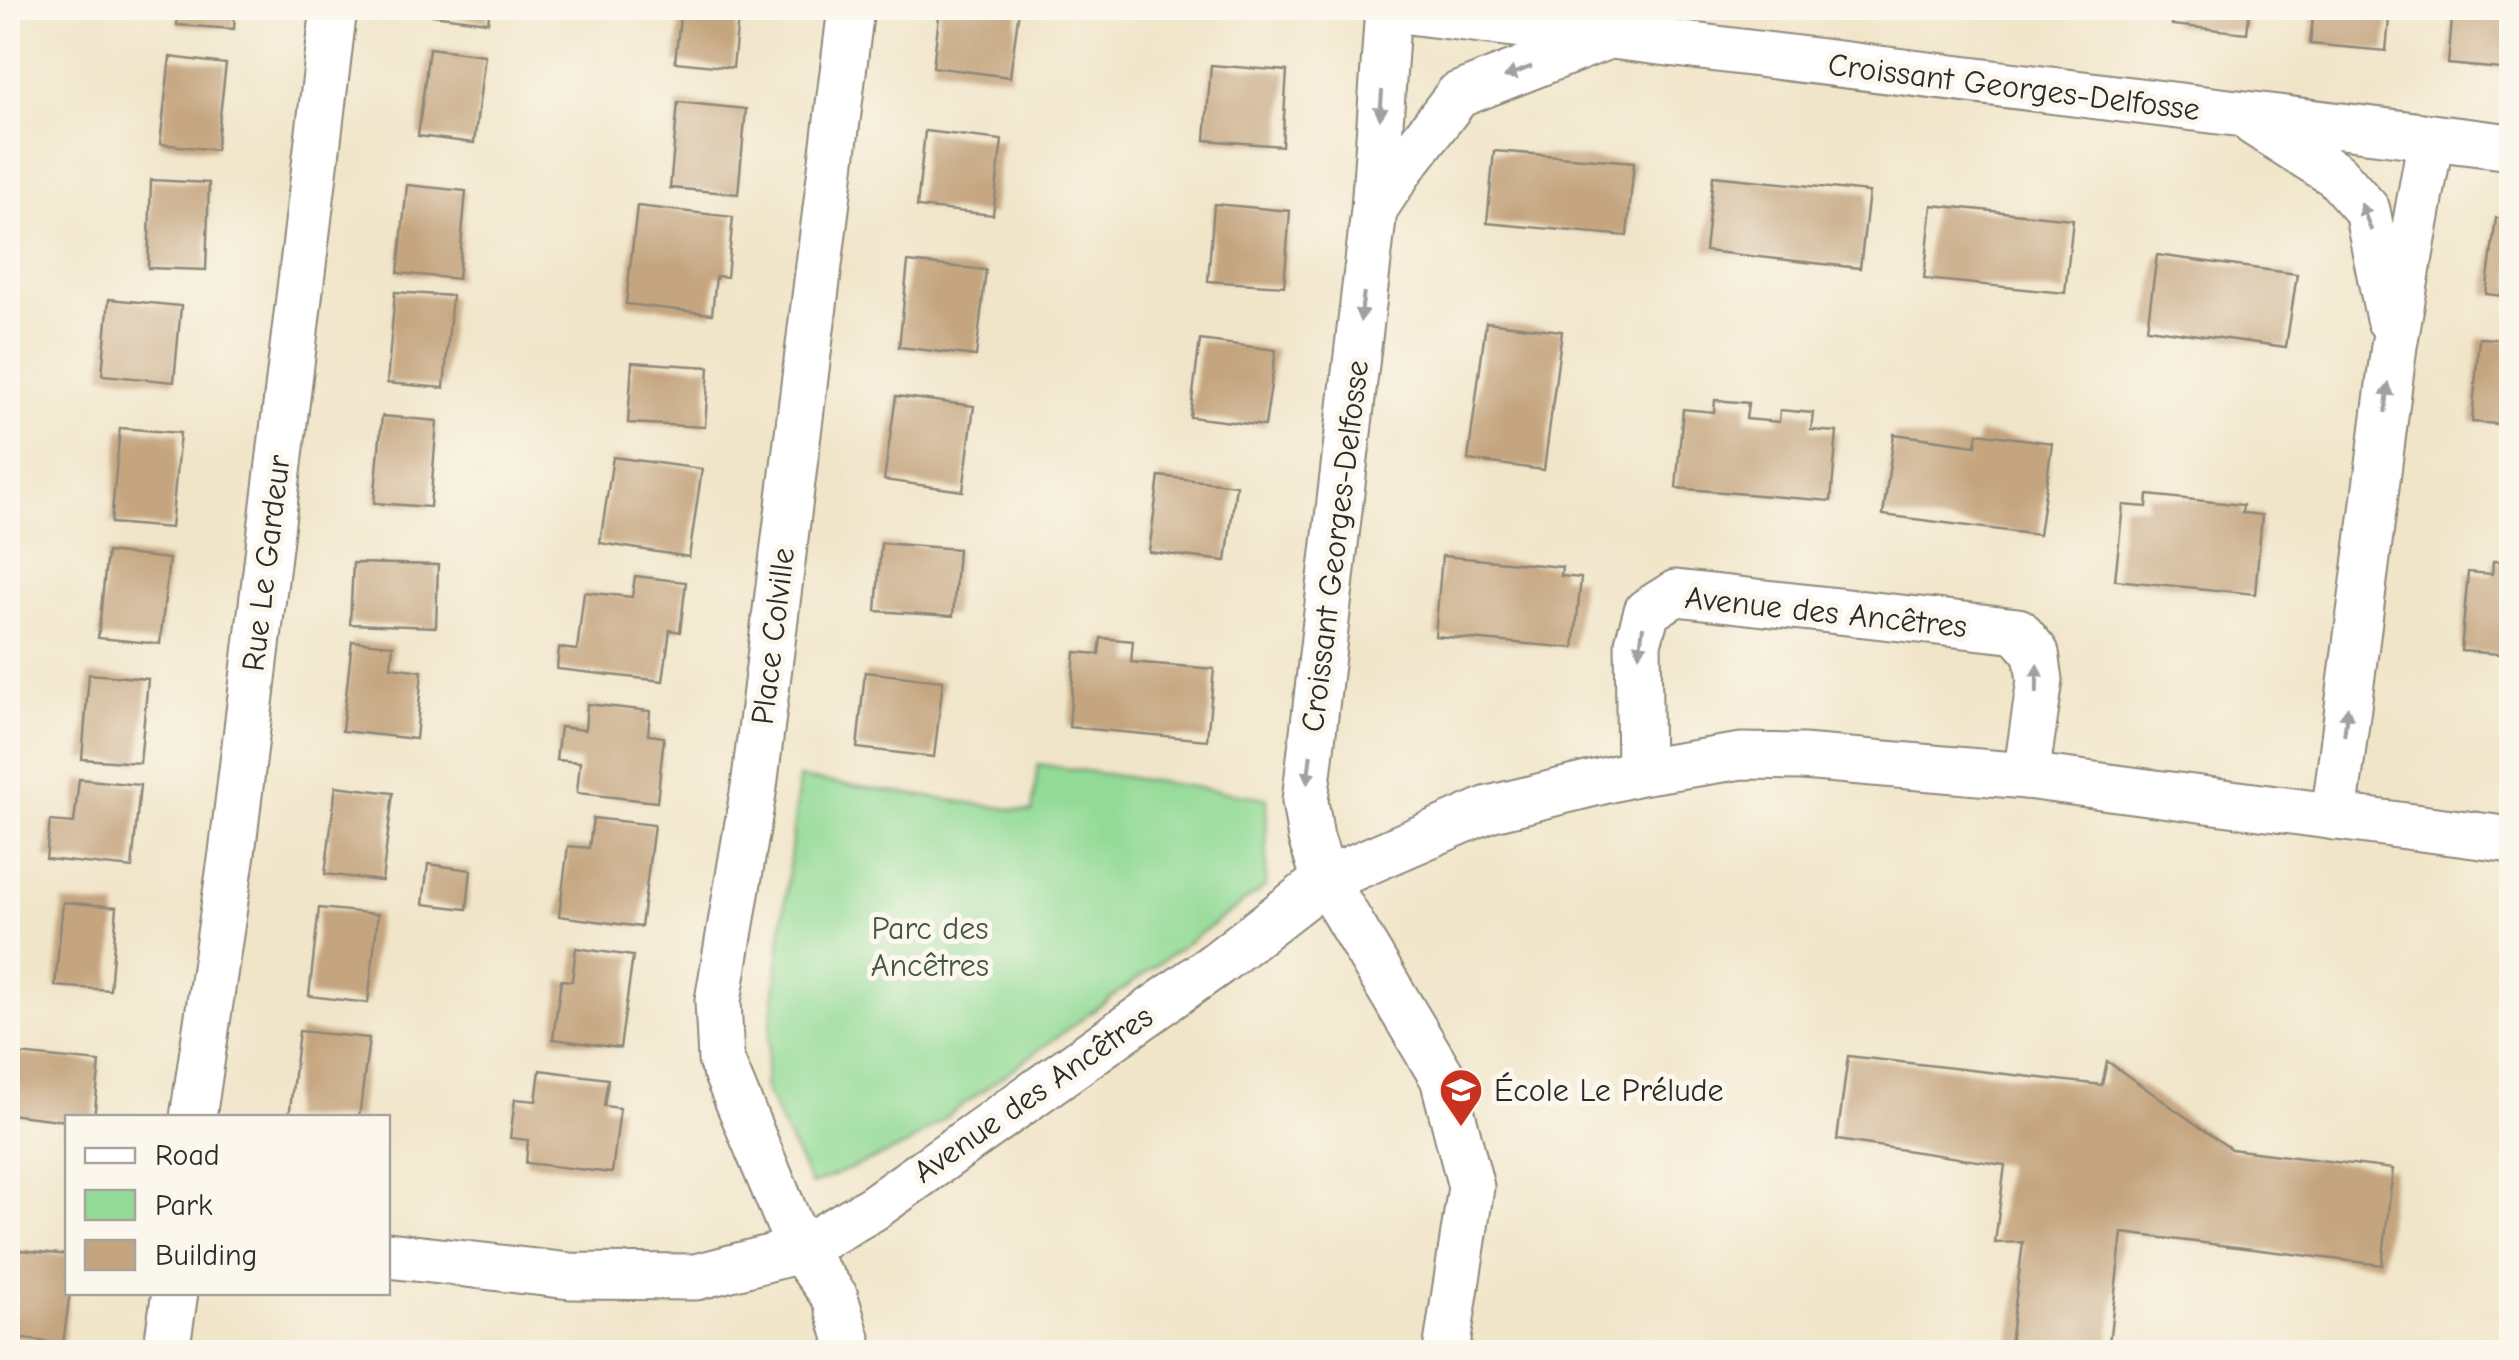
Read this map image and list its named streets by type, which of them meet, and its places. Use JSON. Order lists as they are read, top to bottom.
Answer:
{
  "streets": {
    "street": [
      "Croissant Georges-Delfosse",
      "Rue Le Gardeur",
      "Avenue des Ancêtres",
      "Place Colville"
    ]
  },
  "crossings": [
    ["Croissant Georges-Delfosse", "Avenue des Ancêtres"],
    ["Avenue des Ancêtres", "Place Colville"]
  ],
  "parks": ["Parc des Ancêtres"],
  "places": {
    "school or university": ["École Le Prélude"]
  },
  "legend": ["Road", "Park", "Building"]
}
